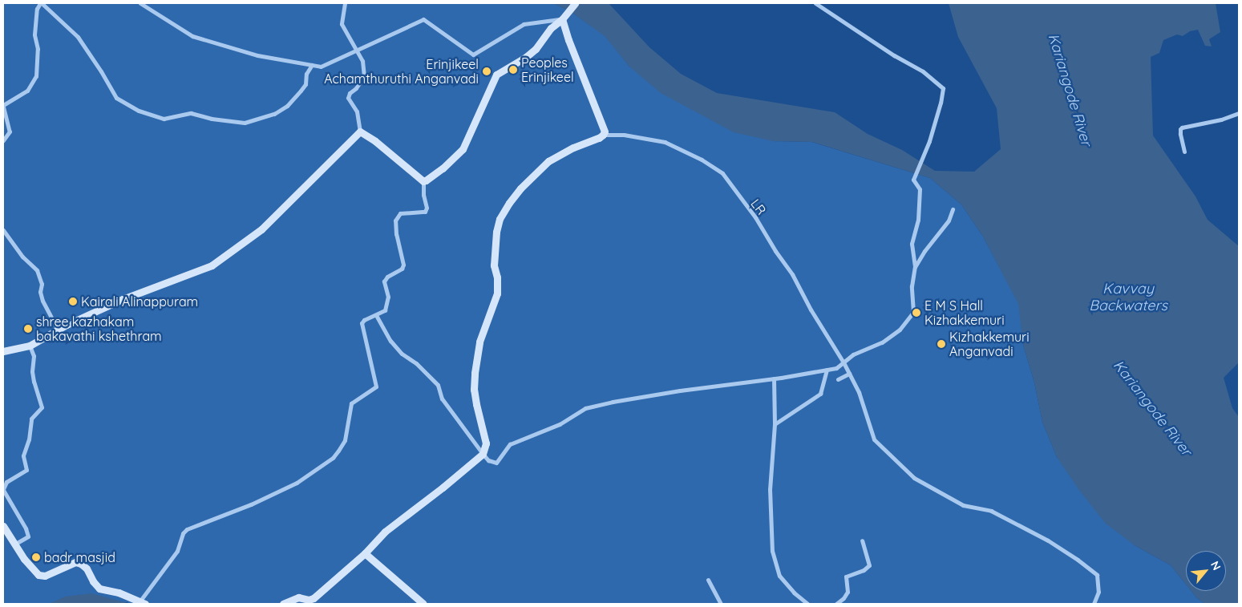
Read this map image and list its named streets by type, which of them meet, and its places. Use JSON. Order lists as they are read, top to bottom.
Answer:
{
  "streets": {
    "street": ["LR"]
  },
  "water": ["Kariangode River", "Kavvay Backwaters"],
  "places": [
    "Peoples Erinjikeel",
    "Erinjikeel Achamthuruthi Anganvadi",
    "Kairali Alinappuram",
    "E M S Hall Kizhakkemuri",
    "shree kazhakam bakavathi kshethram",
    "Kizhakkemuri Anganvadi",
    "badr masjid"
  ],
  "north": "top right"
}
